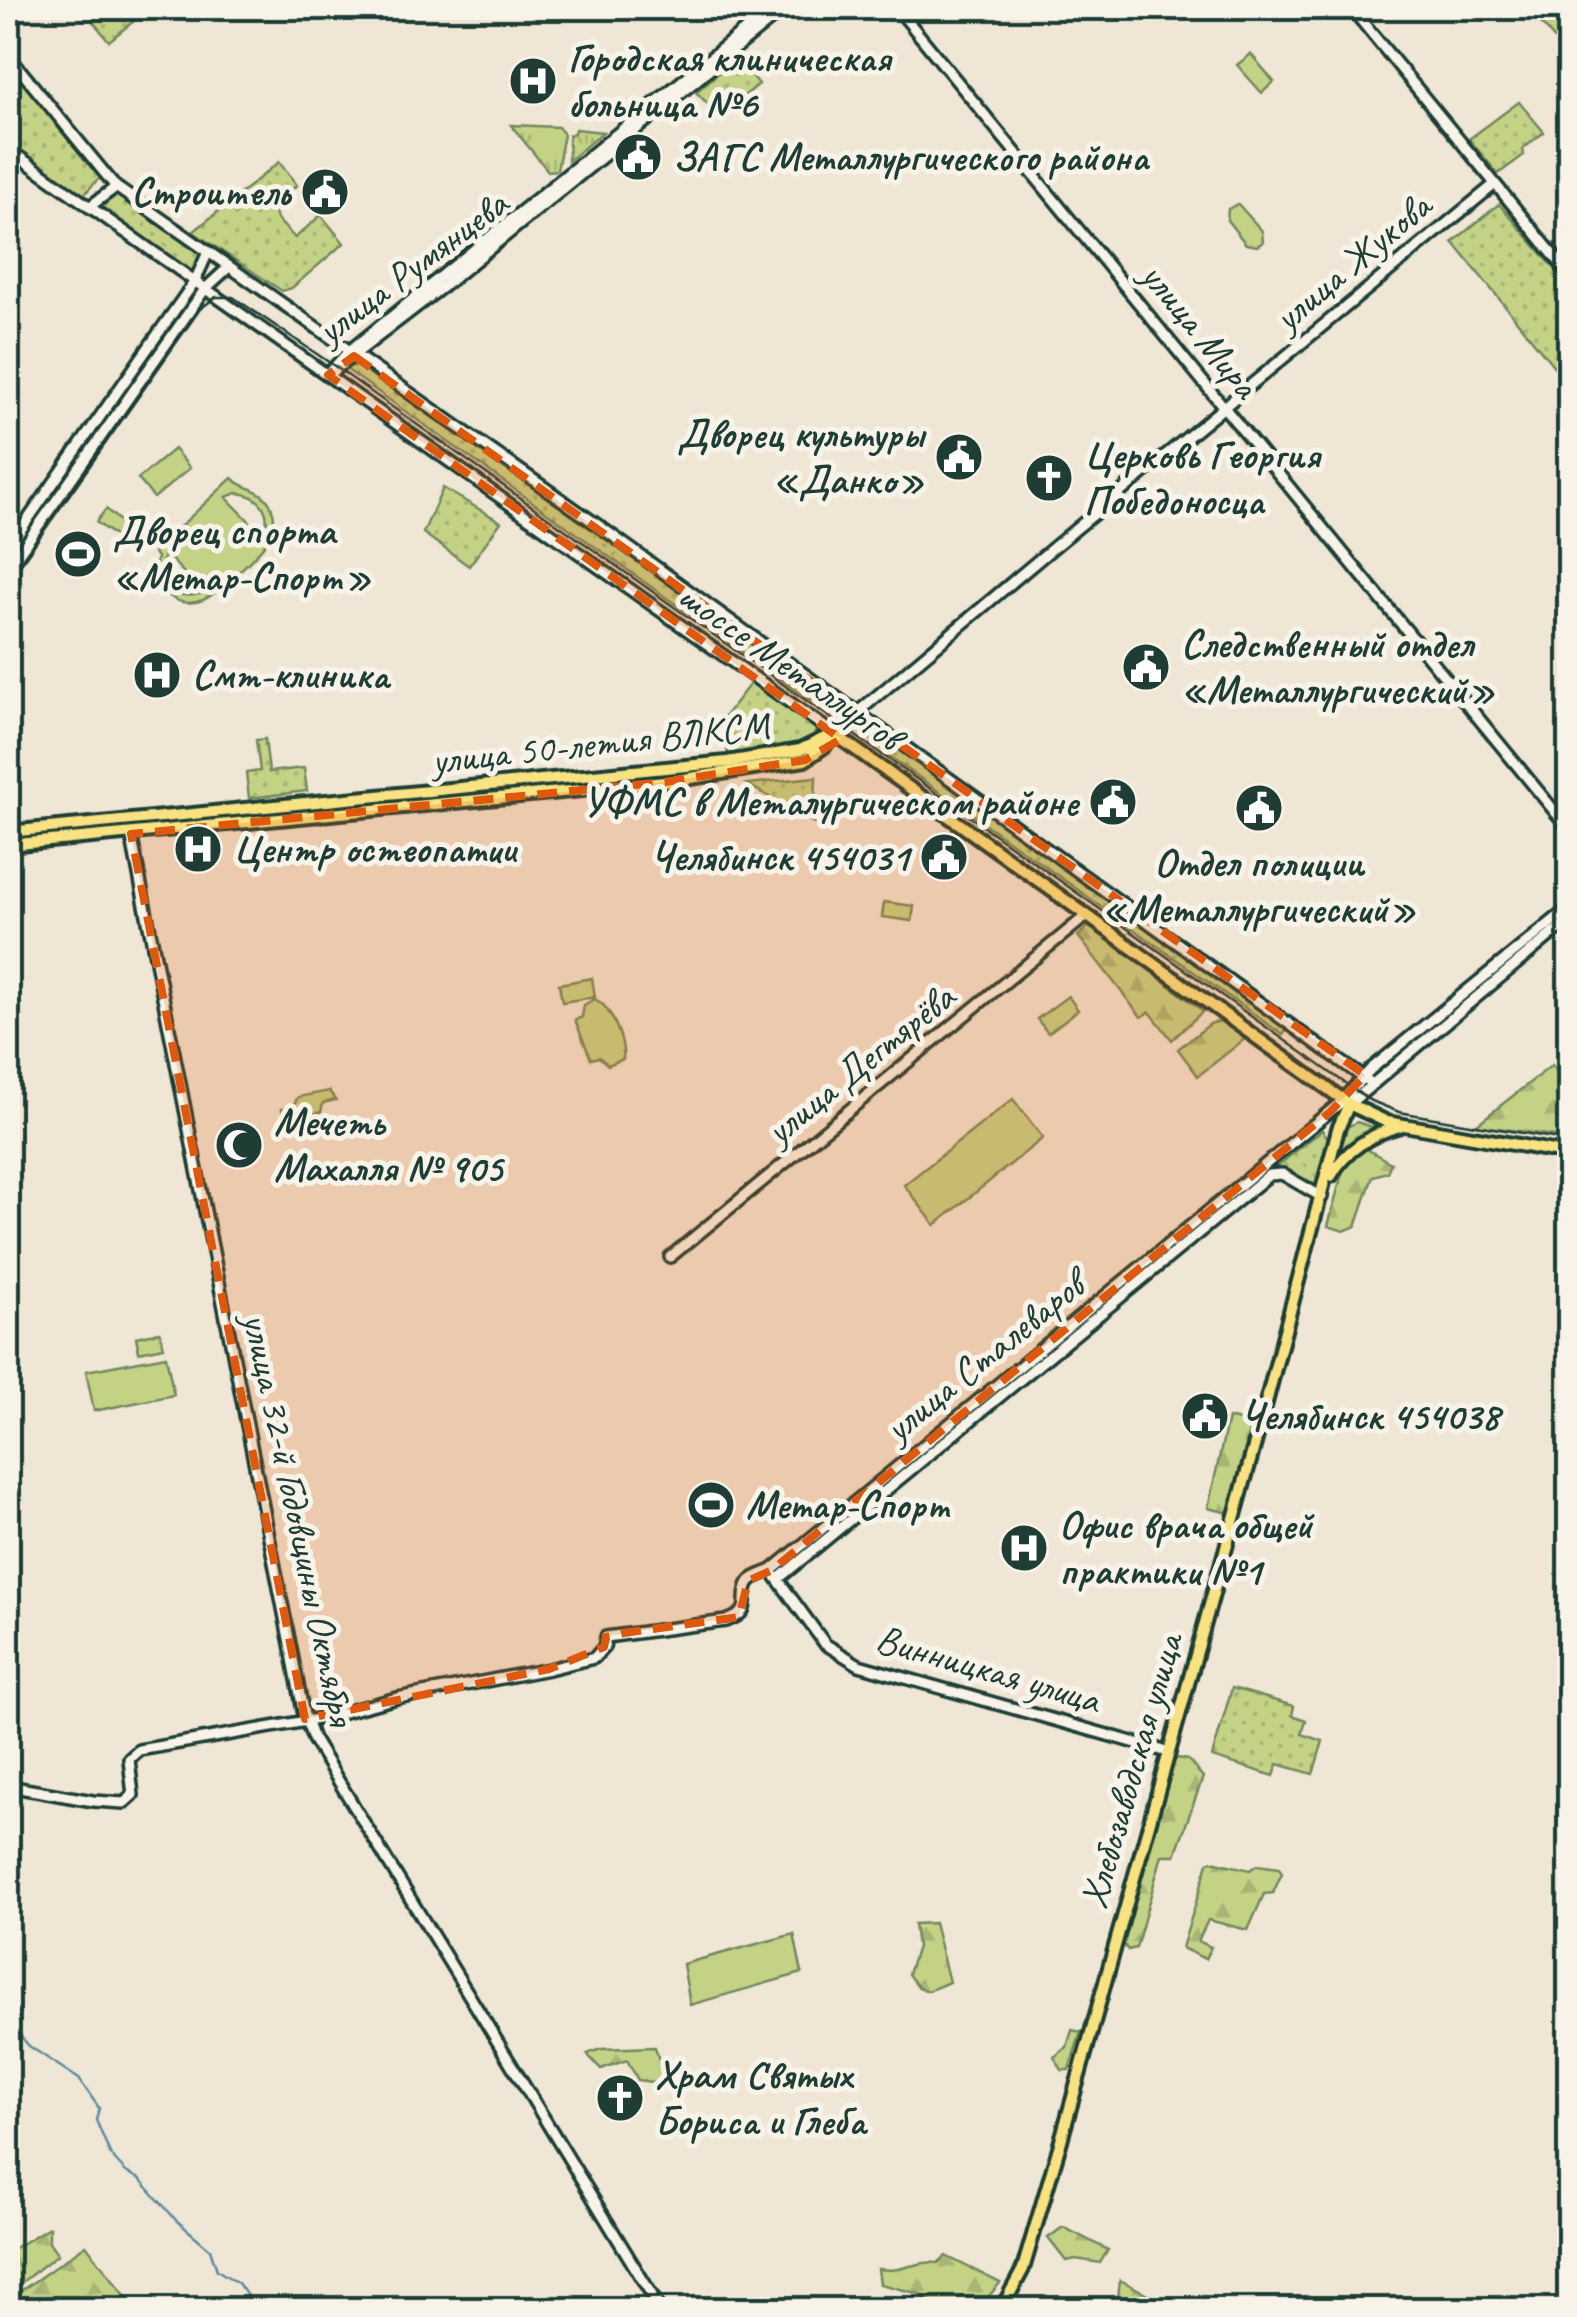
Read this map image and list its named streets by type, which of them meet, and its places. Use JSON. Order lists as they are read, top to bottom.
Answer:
{
  "streets": {
    "main road": [
      "улица Жукова",
      "улица Румянцева",
      "улица Мира",
      "шоссе Металлургов",
      "улица 50-летия ВЛКСМ",
      "улица Дегтярёва",
      "улица Сталеваров",
      "улица 32-й Годовщины Октября",
      "Винницкая улица",
      "Хлебозаводская улица"
    ]
  },
  "crossings": [
    ["улица Жукова", "улица Мира"],
    ["улица Жукова", "шоссе Металлургов"],
    ["улица Жукова", "улица 50-летия ВЛКСМ"],
    ["улица Румянцева", "шоссе Металлургов"],
    ["шоссе Металлургов", "улица 50-летия ВЛКСМ"],
    ["шоссе Металлургов", "улица Дегтярёва"],
    ["шоссе Металлургов", "улица Сталеваров"],
    ["шоссе Металлургов", "Хлебозаводская улица"],
    ["улица 50-летия ВЛКСМ", "улица 32-й Годовщины Октября"],
    ["улица Сталеваров", "улица 32-й Годовщины Октября"],
    ["улица Сталеваров", "Винницкая улица"],
    ["улица Сталеваров", "Хлебозаводская улица"],
    ["Винницкая улица", "Хлебозаводская улица"]
  ],
  "places": {
    "hospital": [
      "Городская клиническая больница №6",
      "Смт-клиника",
      "Центр остеопатии",
      "Офис врача общей практики №1"
    ],
    "public building": [
      "ЗАГС Металлургического района",
      "Строитель",
      "Дворец культуры «Данко»",
      "Следственный отдел «Металлургический»",
      "УФМС в Металургическом районе",
      "Отдел полиции «Металлургический»",
      "Челябинск 454031",
      "Челябинск 454038"
    ],
    "church": ["Церковь Георгия Победоносца", "Храм Святых Бориса и Глеба"],
    "sports": ["Дворец спорта «Метар-Спорт»", "Метар-Спорт"],
    "mosque": ["Мечеть Махалля № 905"]
  }
}
